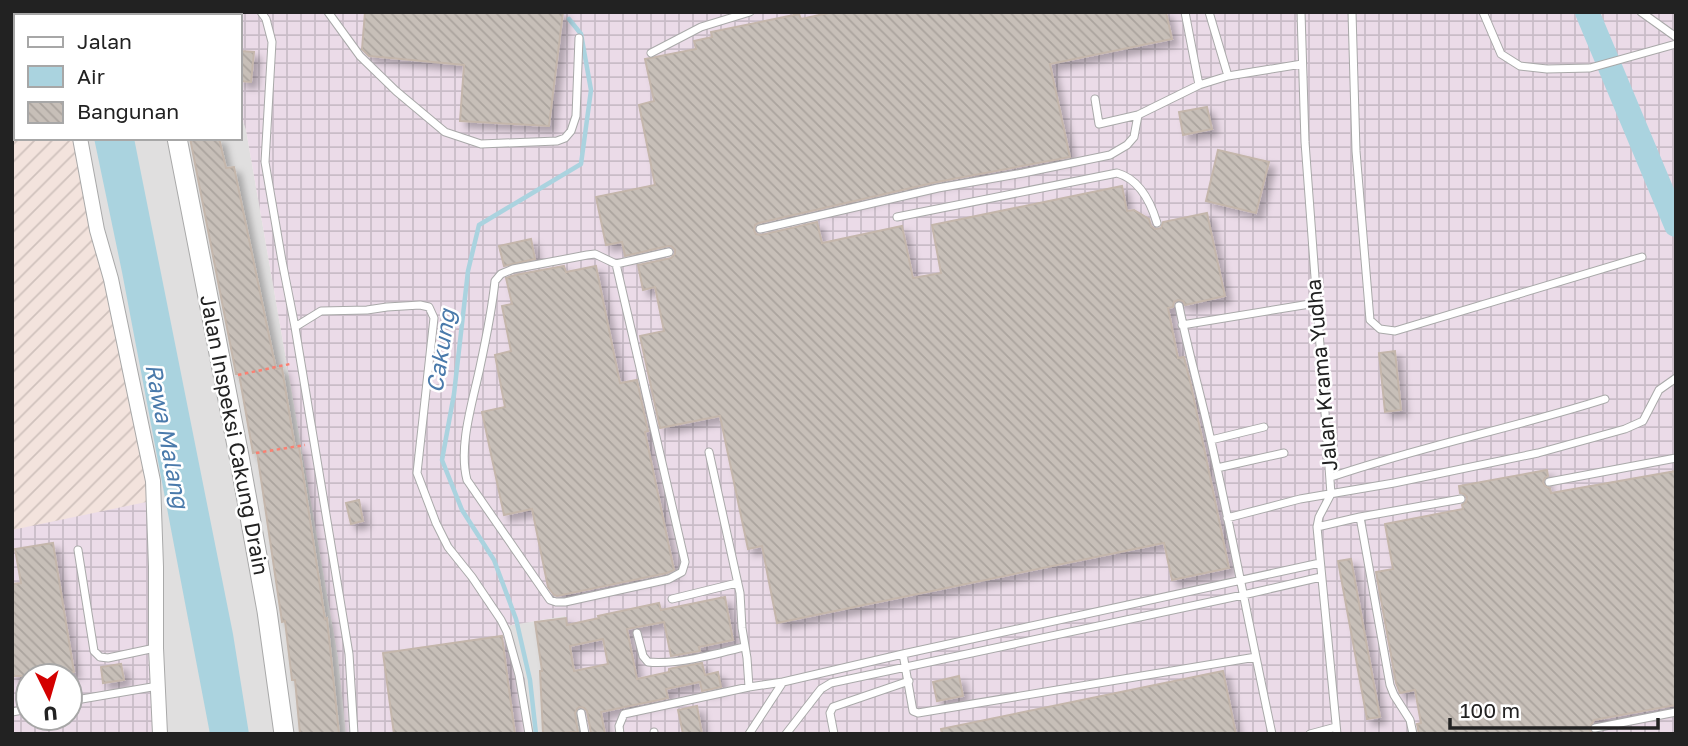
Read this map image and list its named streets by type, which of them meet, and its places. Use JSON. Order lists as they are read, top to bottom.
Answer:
{
  "streets": {
    "street": ["Jalan Inspeksi Cakung Drain"],
    "lane": ["Jalan Krama Yudha"]
  },
  "water": ["Cakung", "Rawa Malang"],
  "legend": ["Jalan", "Air", "Bangunan"],
  "scale_bar": "100 m",
  "north": "bottom"
}
